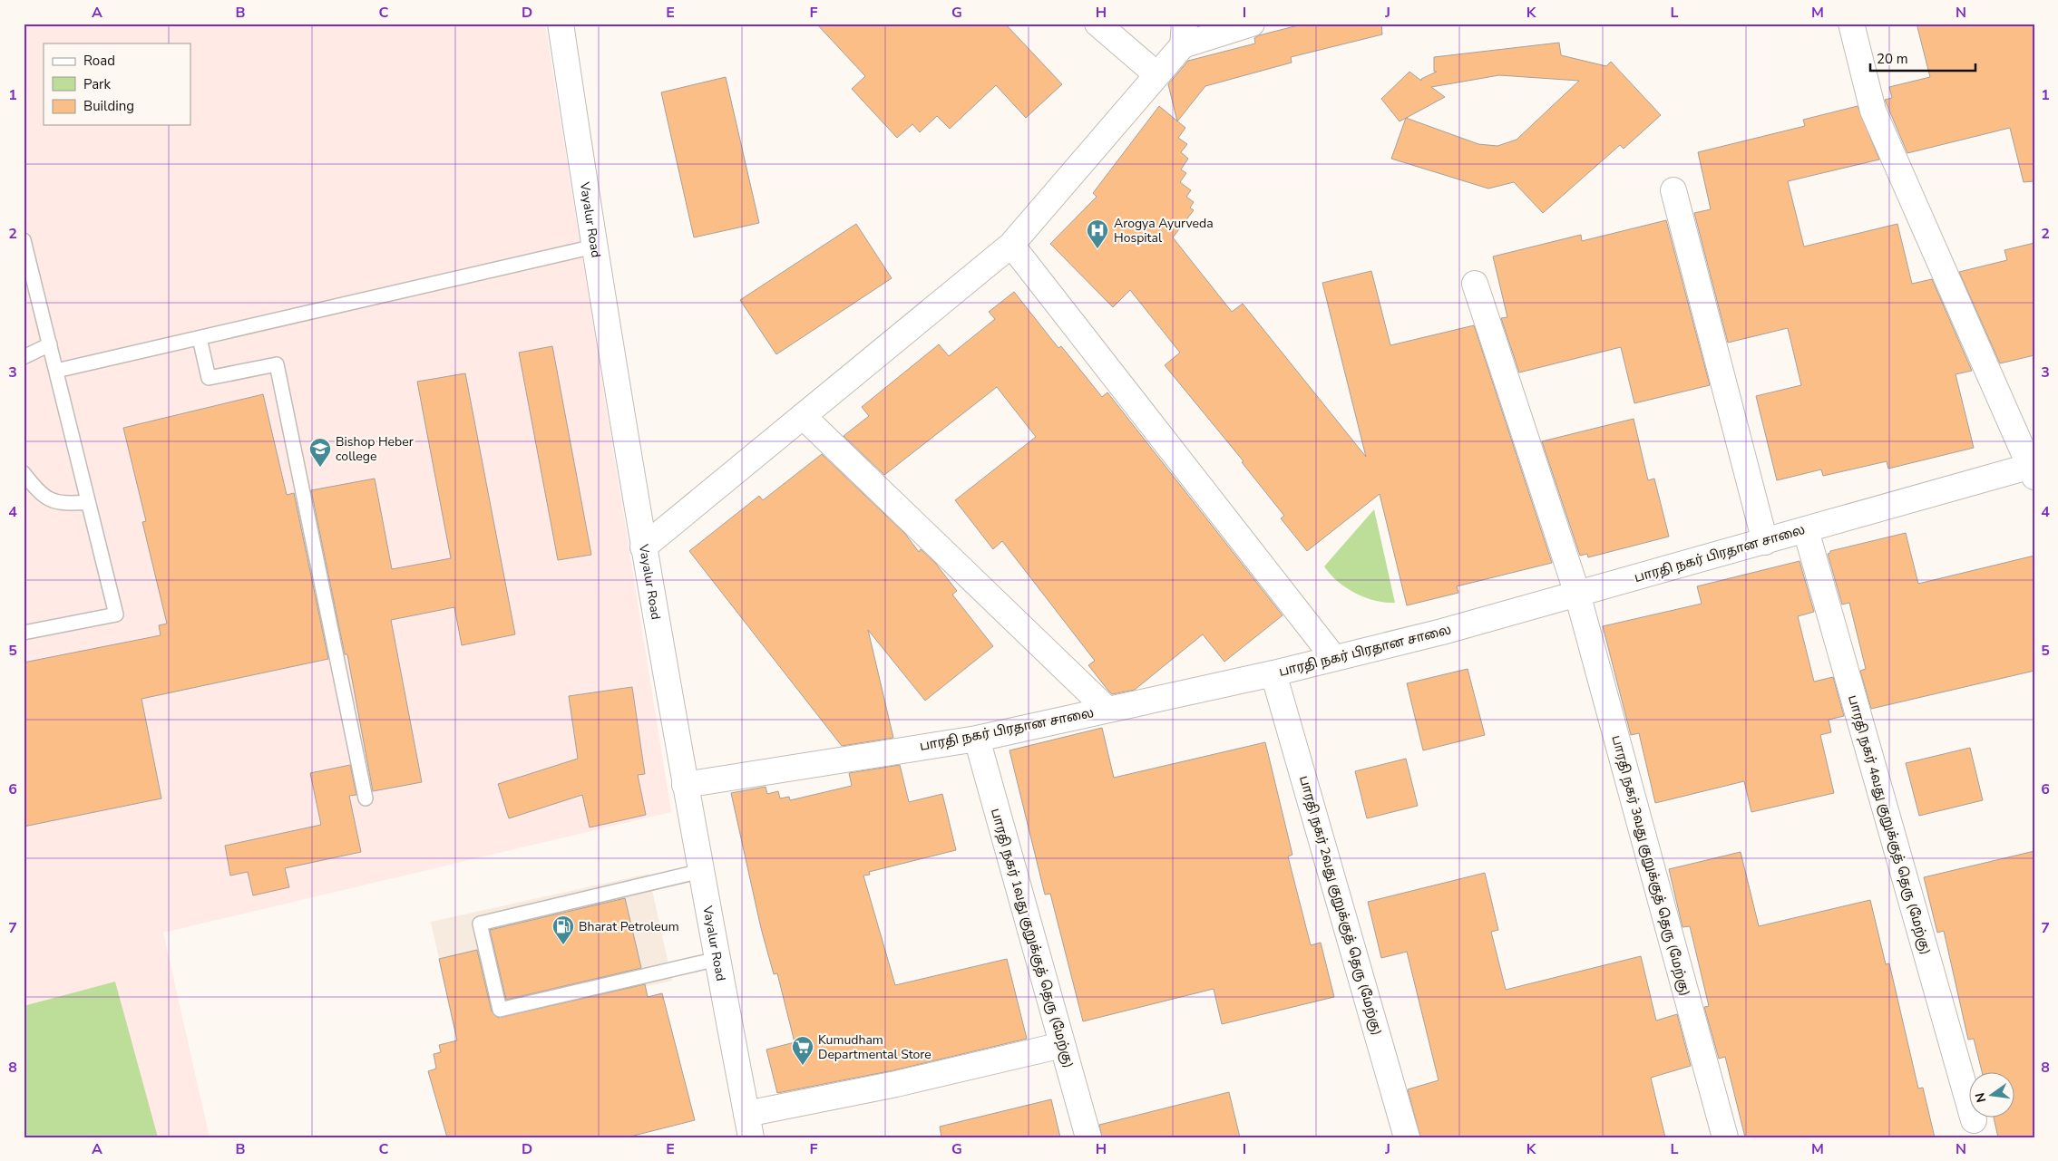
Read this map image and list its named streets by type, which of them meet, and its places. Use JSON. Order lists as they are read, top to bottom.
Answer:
{
  "streets": {
    "street": [
      "Vayalur Road",
      "பாரதி நகர் பிரதான சாலை",
      "பாரதி நகர் 4வது குறுக்குத் தெரு (மேற்கு)",
      "பாரதி நகர் 3வது குறுக்குத் தெரு (மேற்கு)",
      "பாரதி நகர் 2வது குறுக்குத் தெரு (மேற்கு)",
      "பாரதி நகர் 1வது குறுக்குத் தெரு (மேற்கு)"
    ]
  },
  "crossings": [
    ["Vayalur Road", "பாரதி நகர் பிரதான சாலை"],
    ["பாரதி நகர் பிரதான சாலை", "பாரதி நகர் 4வது குறுக்குத் தெரு (மேற்கு)"],
    ["பாரதி நகர் பிரதான சாலை", "பாரதி நகர் 3வது குறுக்குத் தெரு (மேற்கு)"],
    ["பாரதி நகர் பிரதான சாலை", "பாரதி நகர் 2வது குறுக்குத் தெரு (மேற்கு)"],
    ["பாரதி நகர் பிரதான சாலை", "பாரதி நகர் 1வது குறுக்குத் தெரு (மேற்கு)"]
  ],
  "places": {
    "hospital": ["Arogya Ayurveda Hospital"],
    "school or university": ["Bishop Heber college"],
    "fuel station": ["Bharat Petroleum"],
    "supermarket": ["Kumudham Departmental Store"]
  },
  "legend": ["Road", "Park", "Building"],
  "scale_bar": "20 m",
  "north": "left",
  "grid": {
    "columns": [
      "A",
      "B",
      "C",
      "D",
      "E",
      "F",
      "G",
      "H",
      "I",
      "J",
      "K",
      "L",
      "M",
      "N"
    ],
    "rows": [
      "1",
      "2",
      "3",
      "4",
      "5",
      "6",
      "7",
      "8"
    ]
  }
}
